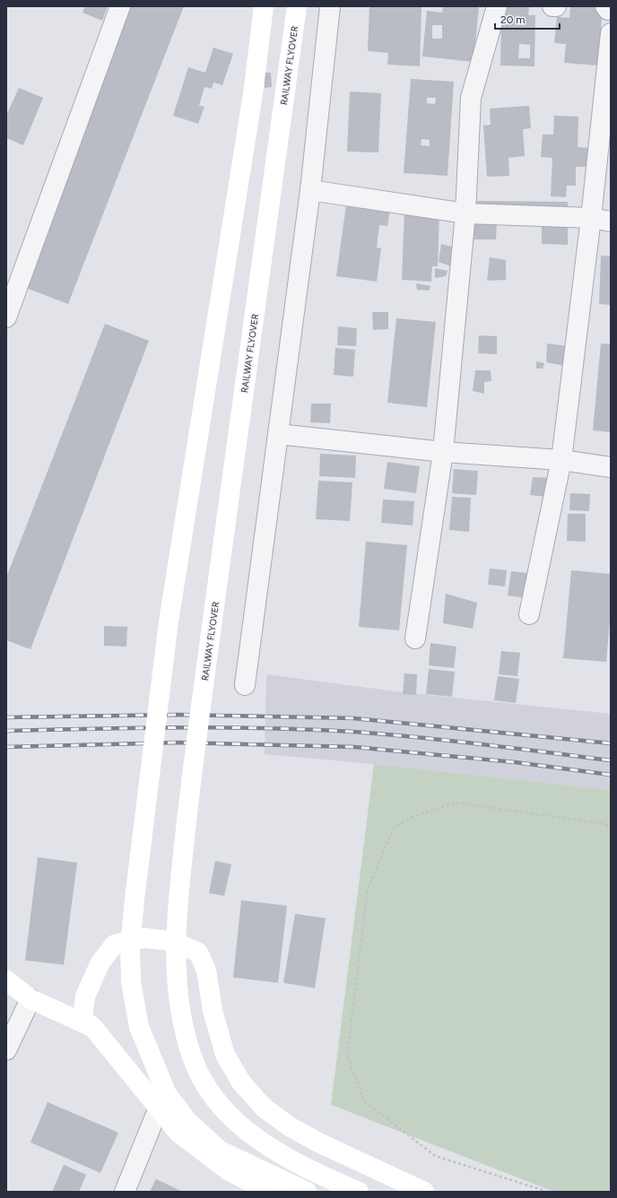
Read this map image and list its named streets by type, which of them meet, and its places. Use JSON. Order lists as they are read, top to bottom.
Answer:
{
  "streets": {
    "main road": ["RAILWAY FLYOVER"]
  },
  "scale_bar": "20 m"
}
